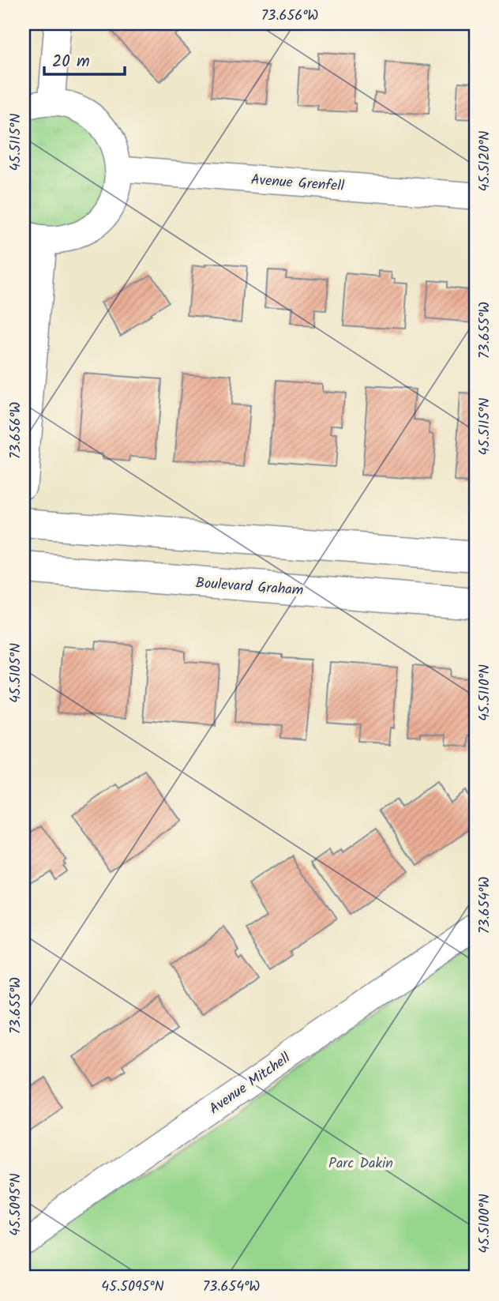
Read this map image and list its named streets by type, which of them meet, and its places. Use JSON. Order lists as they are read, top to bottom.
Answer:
{
  "streets": {
    "street": ["Avenue Grenfell", "Boulevard Graham", "Avenue Mitchell"]
  },
  "parks": ["Parc Dakin"],
  "scale_bar": "20 m",
  "coordinates": [
    "73.656°W",
    "45.5115°N",
    "45.5120°N",
    "73.655°W",
    "45.5105°N",
    "45.5110°N",
    "73.654°W",
    "45.5095°N",
    "45.5100°N"
  ]
}
